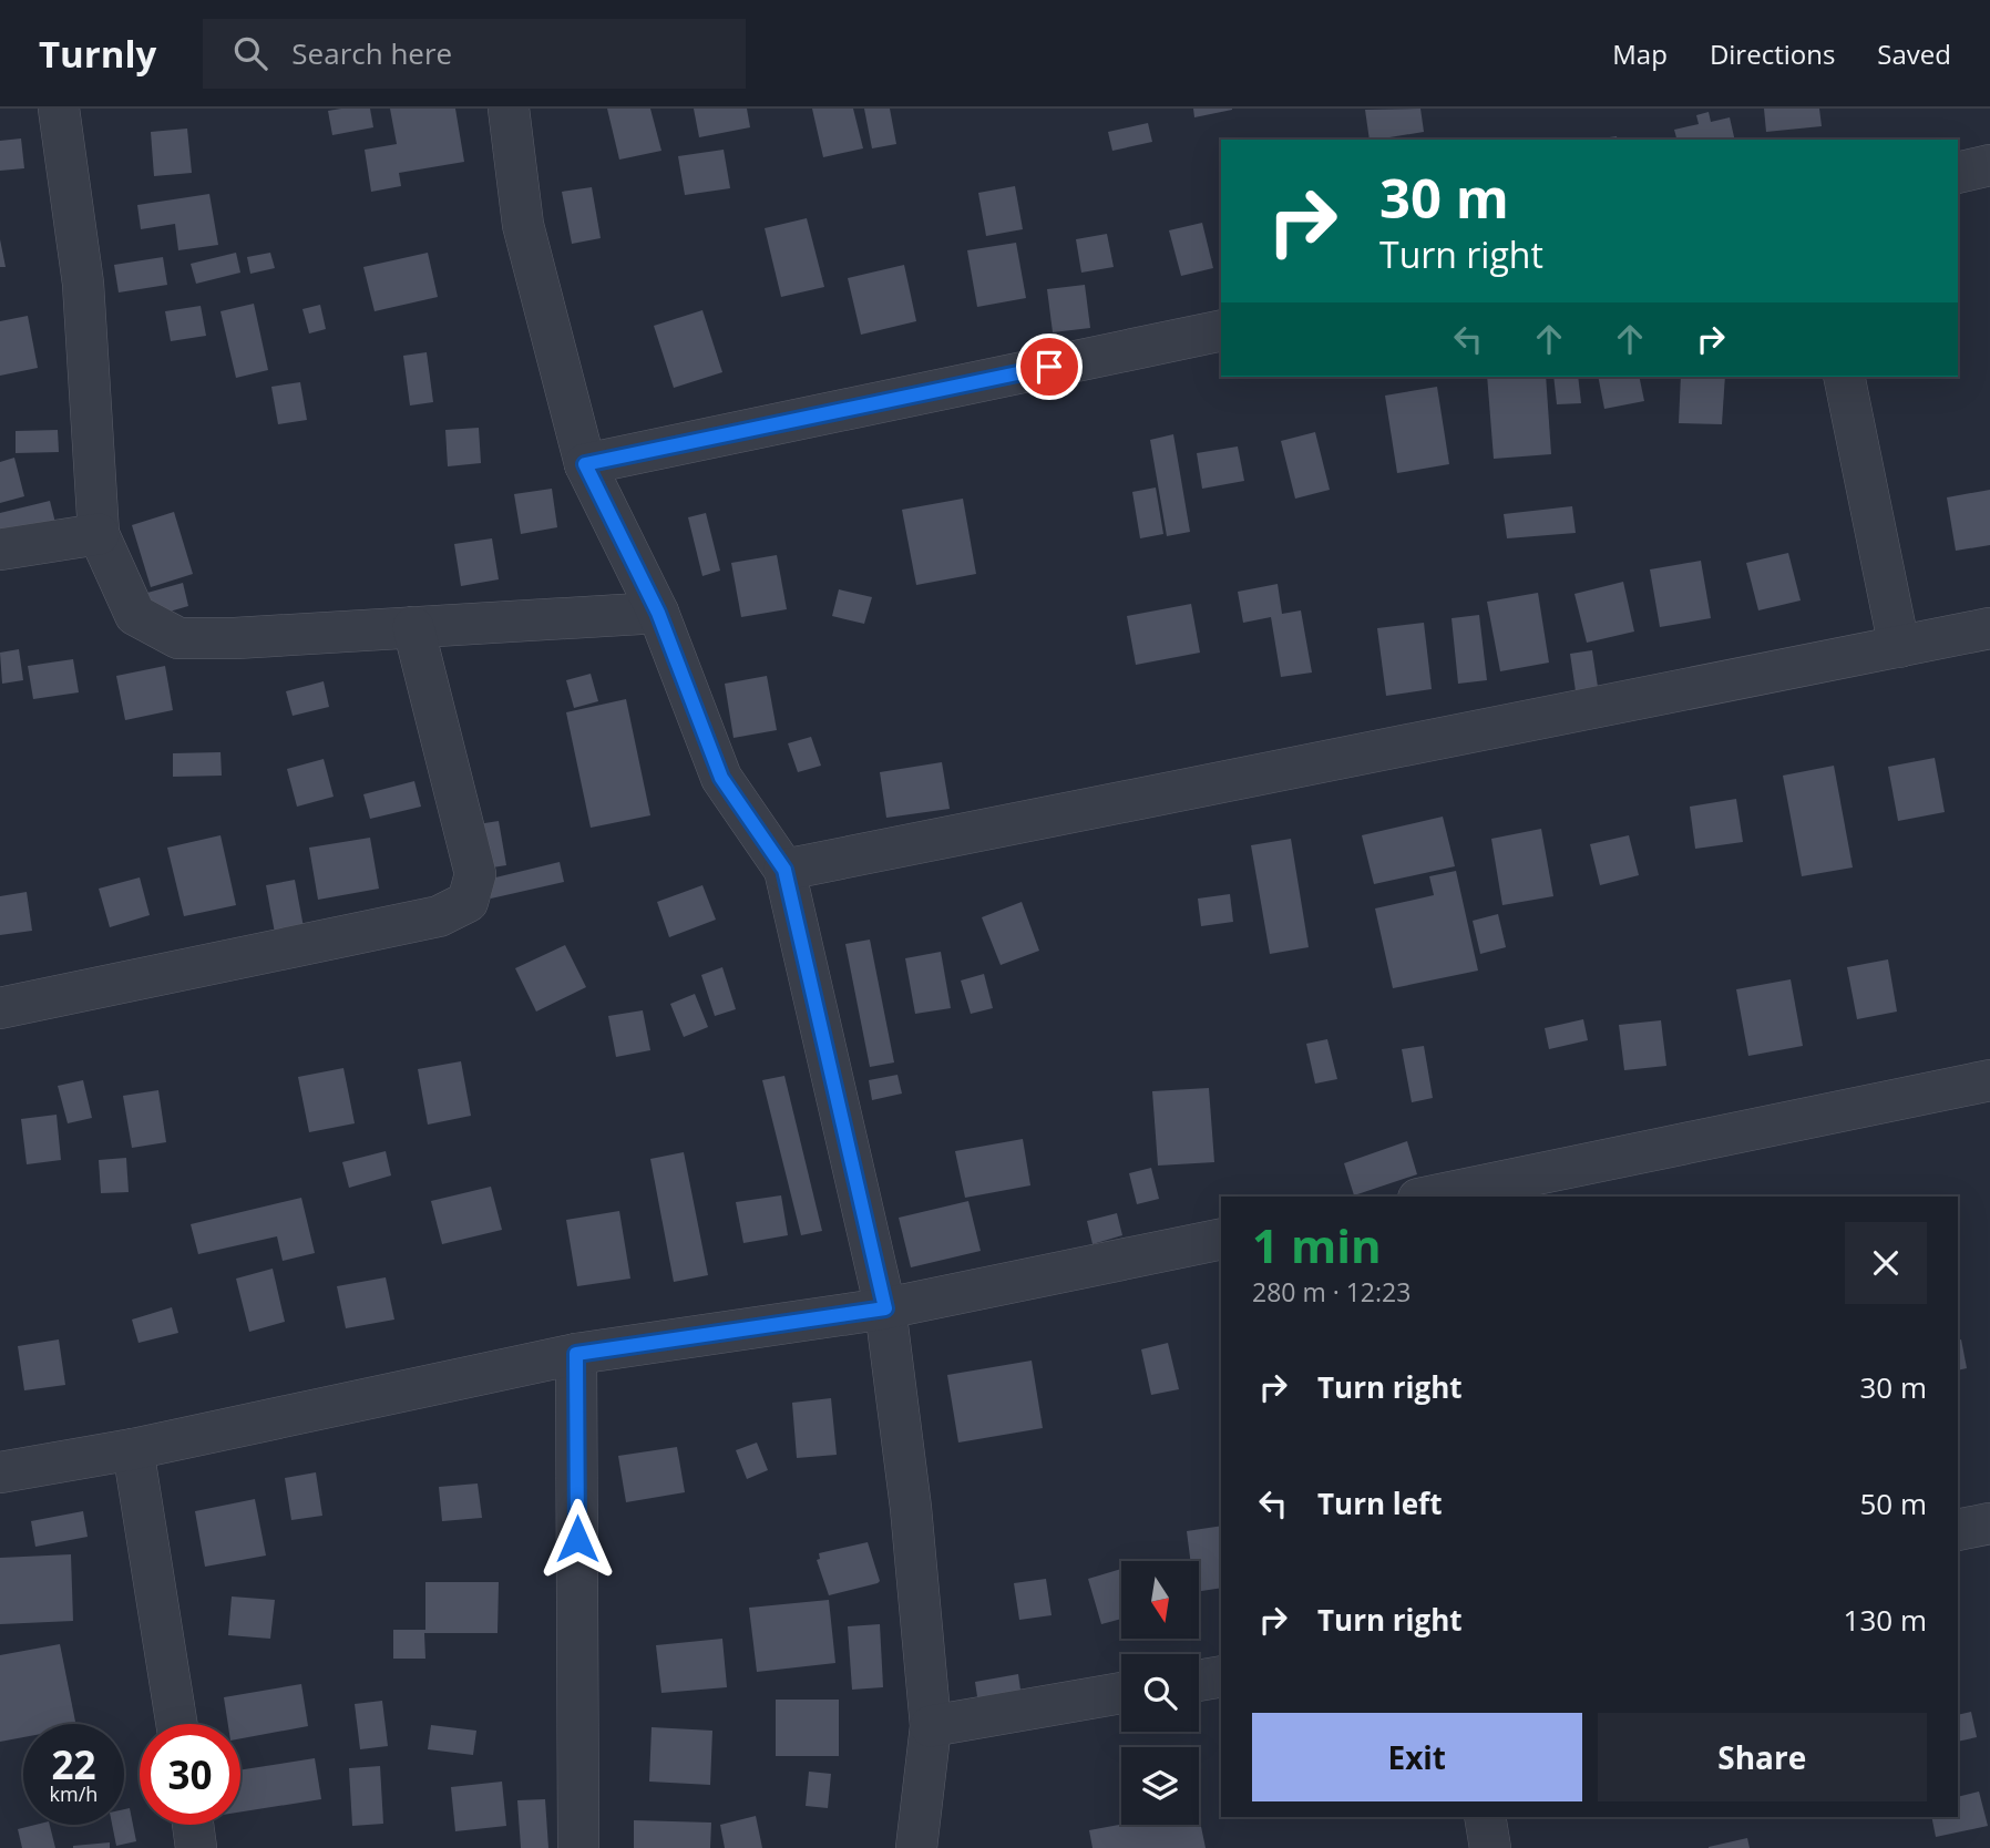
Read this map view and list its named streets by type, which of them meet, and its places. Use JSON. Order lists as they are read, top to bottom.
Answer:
{
  "north": "bottom",
  "page": {
    "header": "Turnly",
    "search": "Search here",
    "nav": ["Map", "Directions", "Saved"],
    "turn": ["30 m", "Turn right"],
    "heading": ["1 min", "280 m · 12:23"],
    "list": [
      {
        "name": "Turn right",
        "value": "30 m"
      },
      {
        "name": "Turn left",
        "value": "50 m"
      },
      {
        "name": "Turn right",
        "value": "130 m"
      }
    ],
    "buttons": ["Exit", "Share"],
    "speed": "22 km/h",
    "limit": "30"
  }
}
